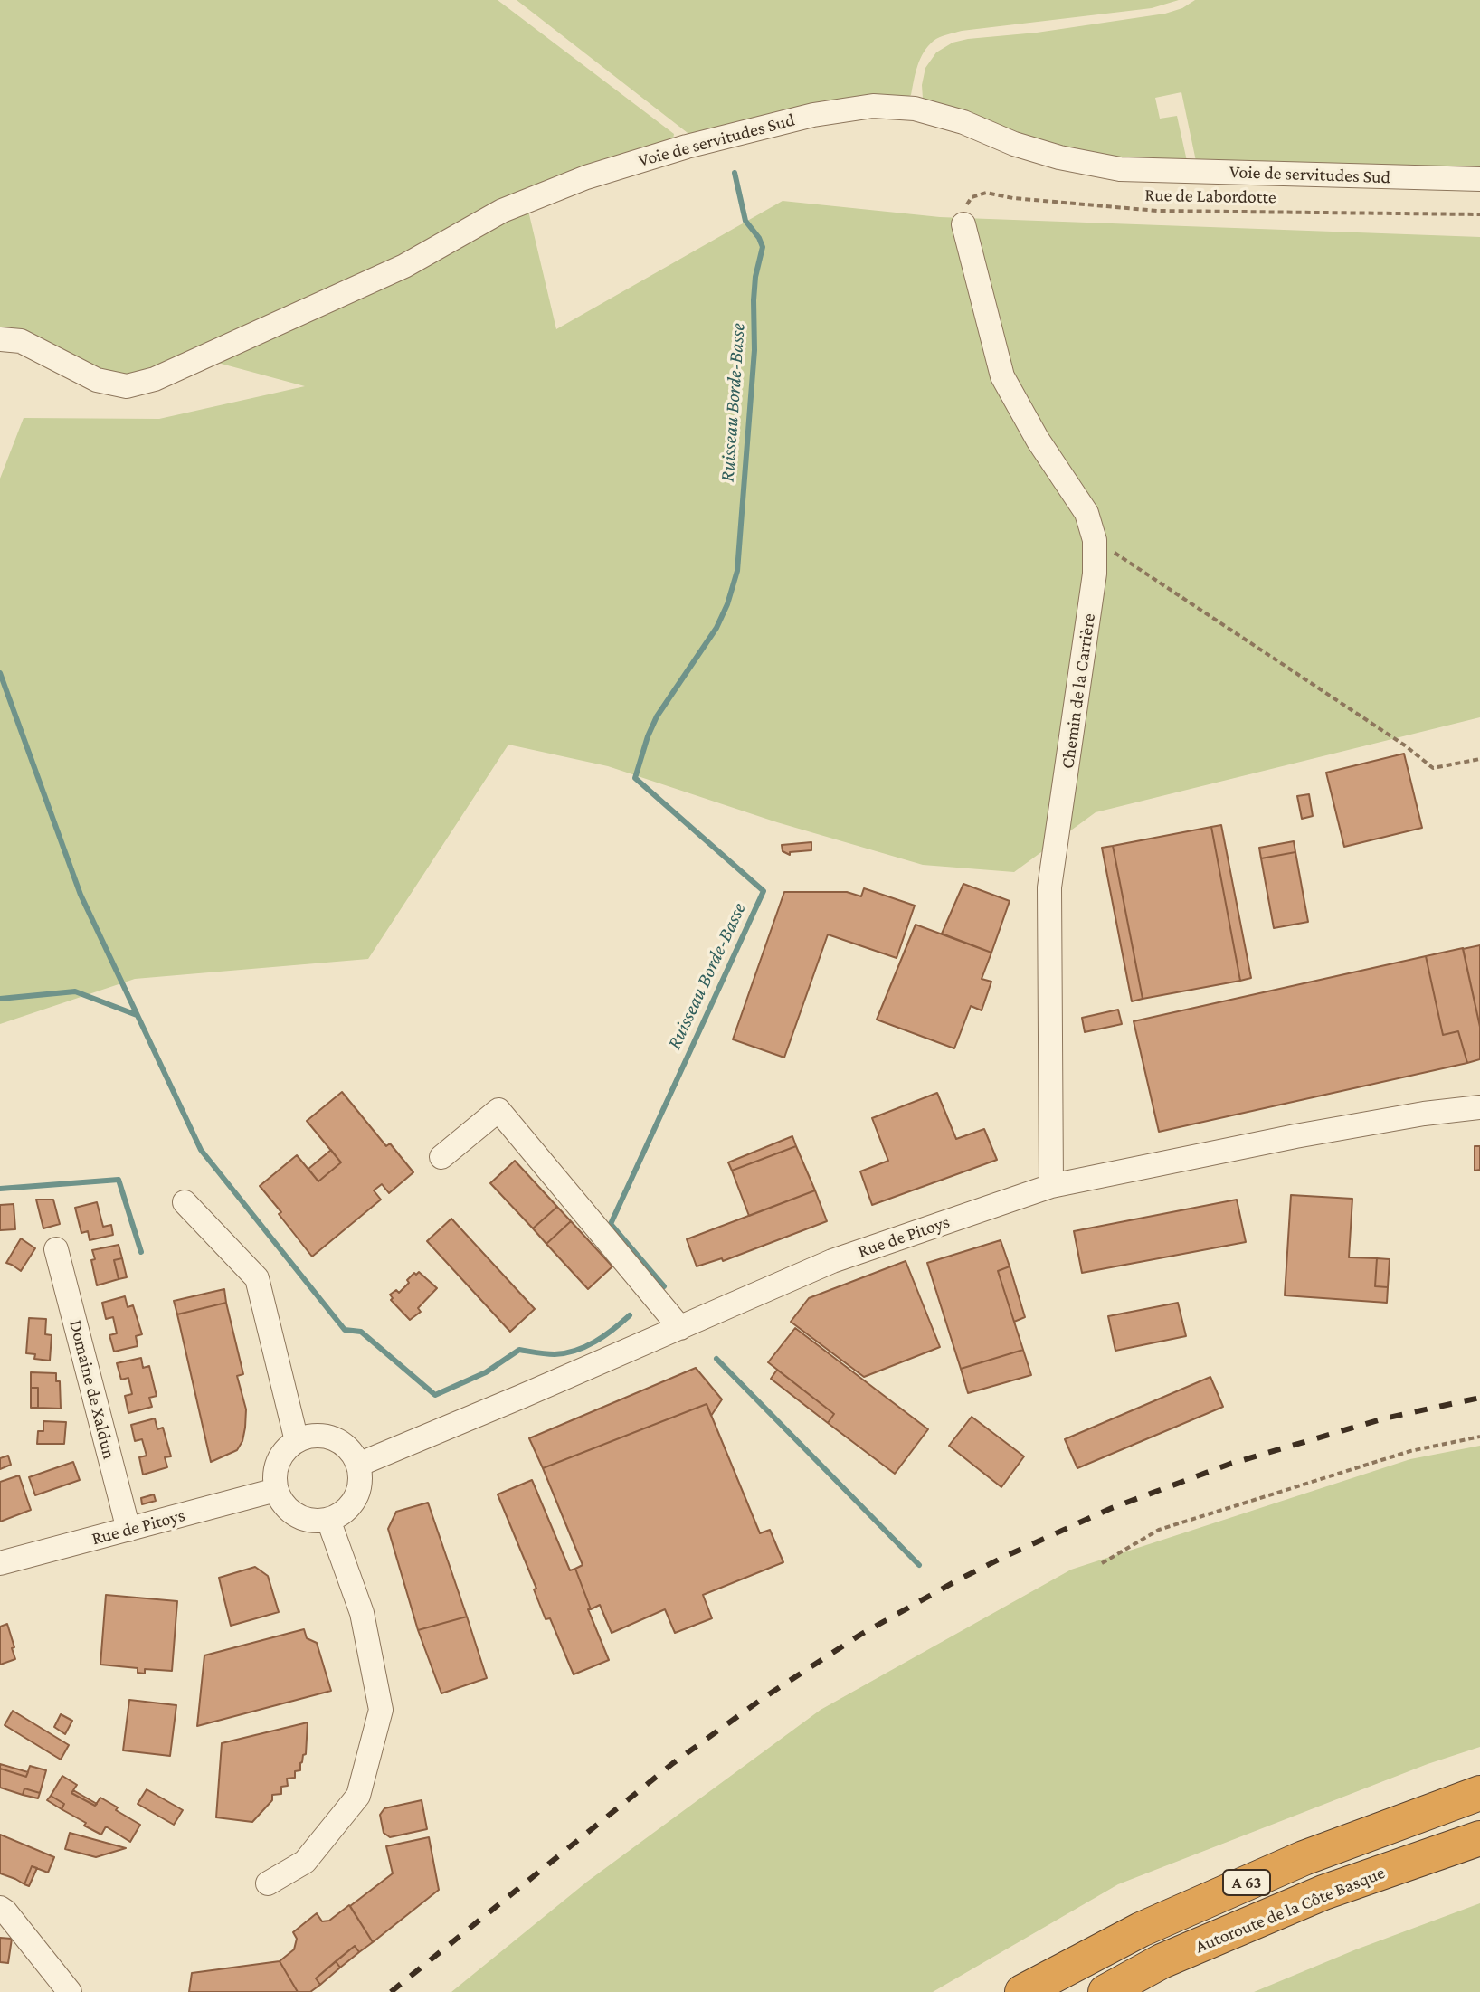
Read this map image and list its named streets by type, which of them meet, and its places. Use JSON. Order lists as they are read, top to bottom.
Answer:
{
  "streets": {
    "highway": ["A 63", "Autoroute de la Côte Basque"],
    "street": [
      "Voie de servitudes Sud",
      "Chemin de la Carrière",
      "Rue de Pitoys",
      "Domaine de Xaldun"
    ],
    "path": ["Rue de Labordotte"]
  },
  "crossings": [
    ["Rue de Labordotte", "Chemin de la Carrière"],
    ["Chemin de la Carrière", "Rue de Pitoys"],
    ["Rue de Pitoys", "Domaine de Xaldun"]
  ],
  "water": ["Ruisseau Borde-Basse"]
}
